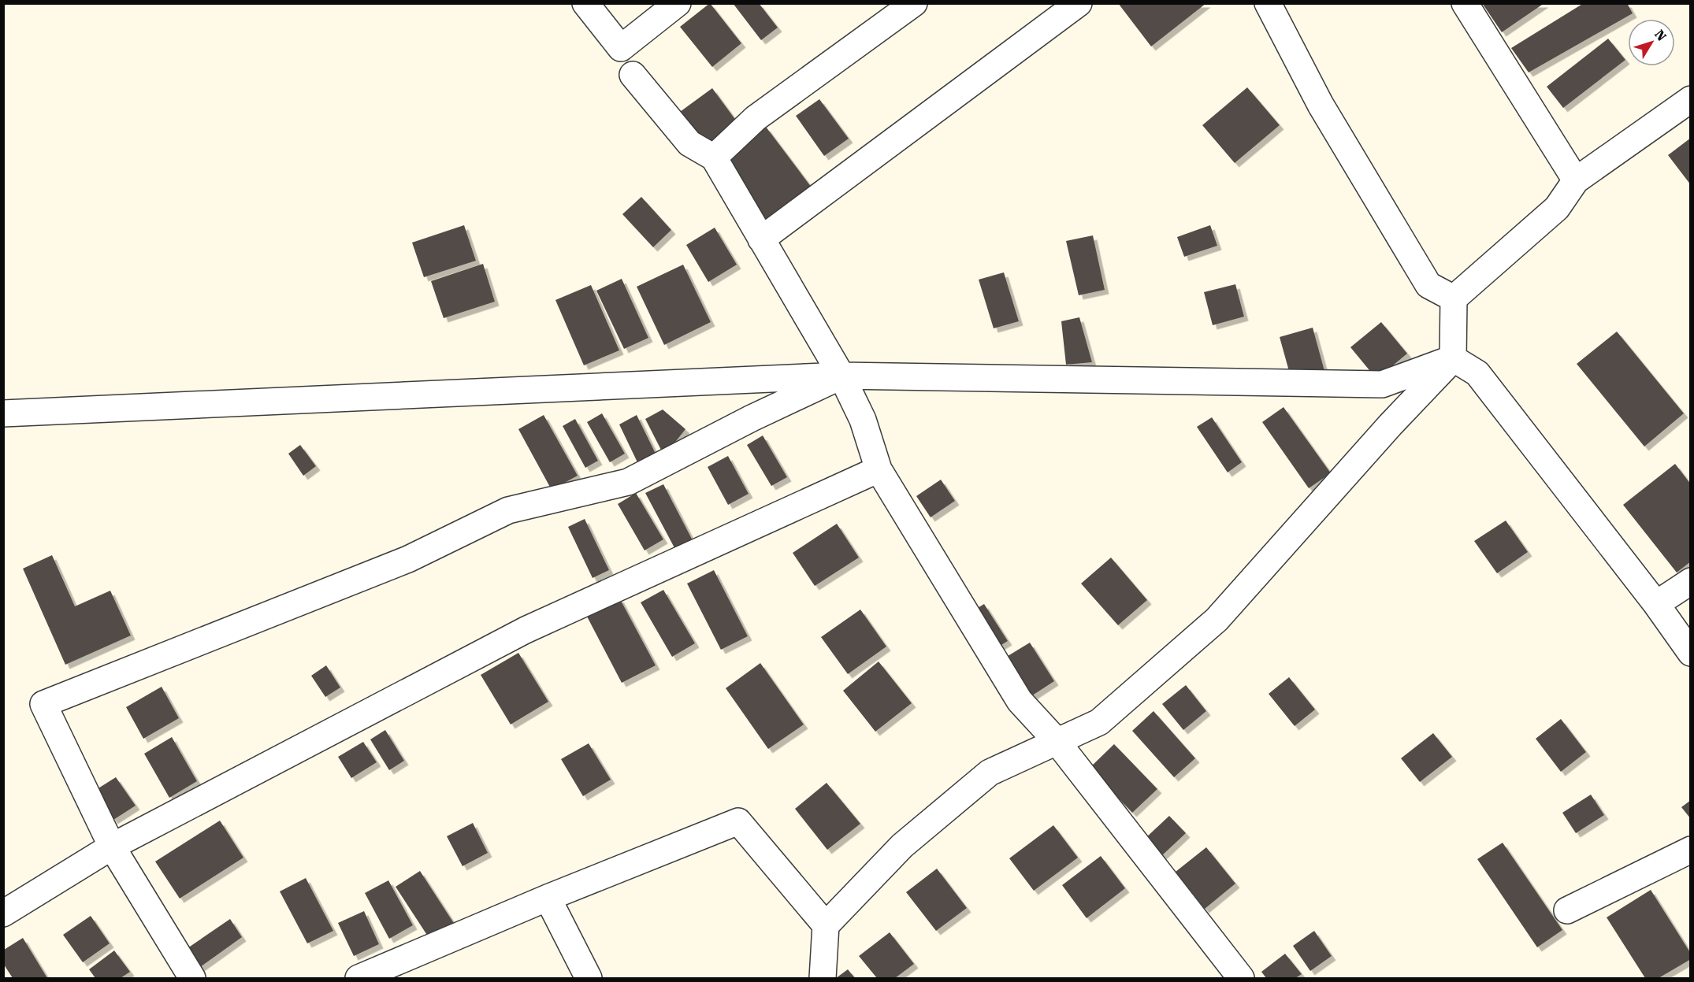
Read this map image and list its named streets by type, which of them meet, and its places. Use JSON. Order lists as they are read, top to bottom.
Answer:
{
  "north": "top right"
}
